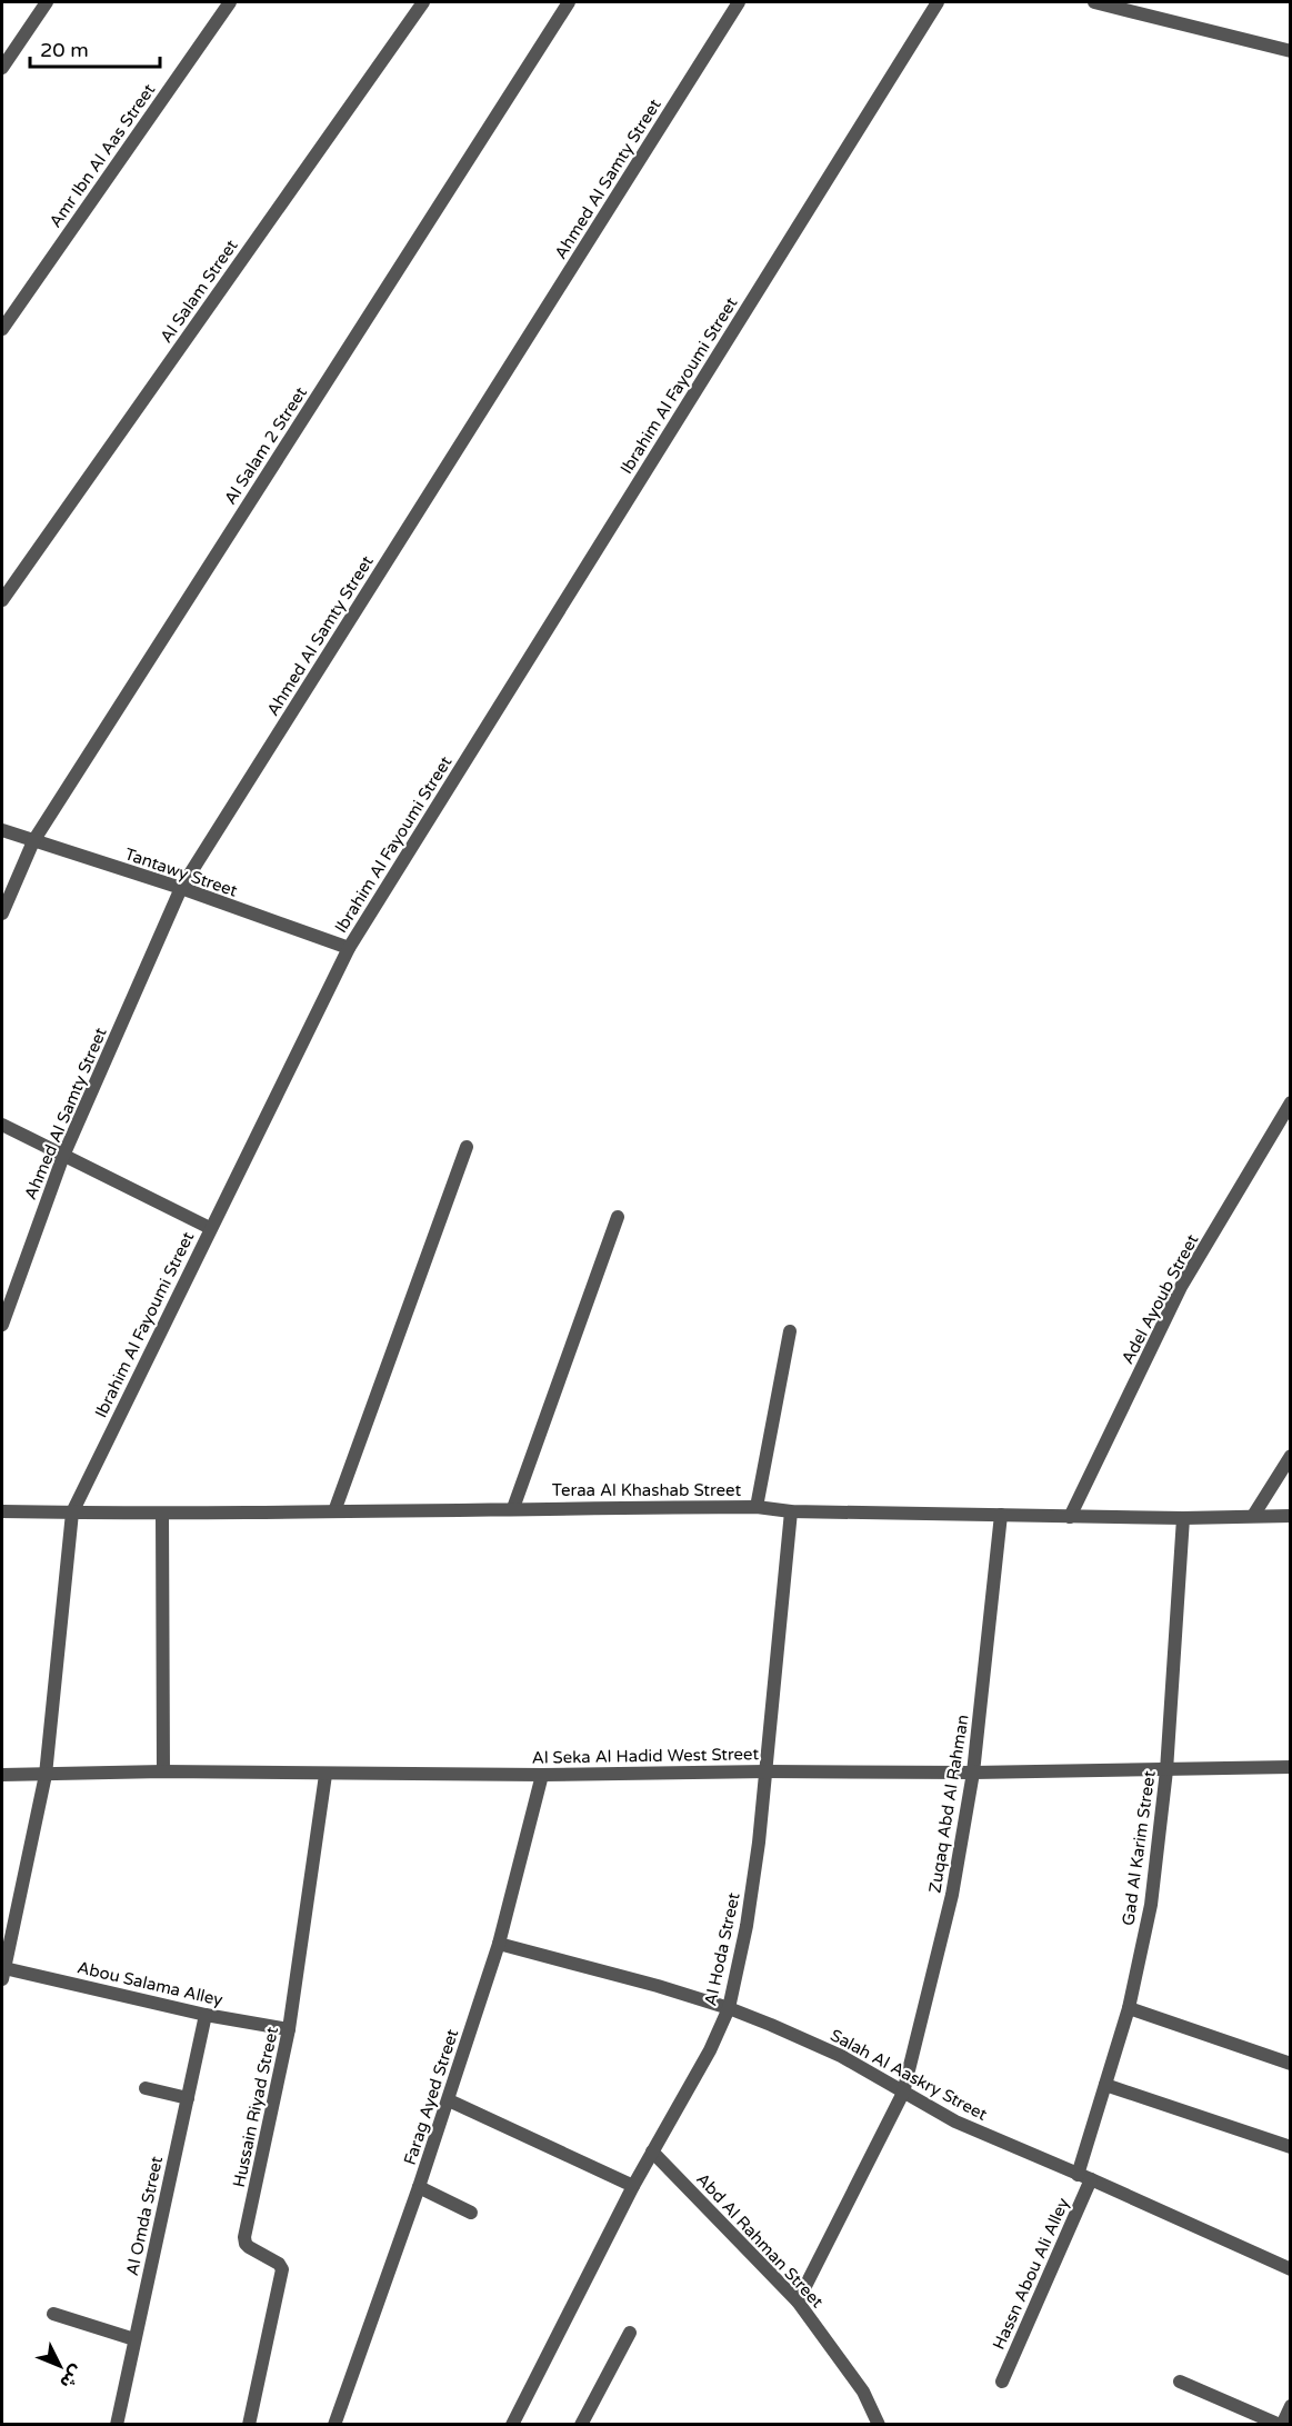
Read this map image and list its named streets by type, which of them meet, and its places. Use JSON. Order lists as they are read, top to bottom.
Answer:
{
  "streets": {
    "street": [
      "Amr Ibn Al Aas Street",
      "Ahmed Al Samty Street",
      "Al Salam Street",
      "Ibrahim Al Fayoumi Street",
      "Al Salam 2 Street",
      "Tantawy Street",
      "Adel Ayoub Street",
      "Teraa Al Khashab Street",
      "Al Seka Al Hadid West Street",
      "Zuqaq Abd Al Rahman",
      "Gad Al Karim Street",
      "Al Hoda Street",
      "Abou Salama Alley",
      "Salah Al Aaskry Street",
      "Farag Ayed Street",
      "Hussain Riyad Street",
      "Al Omda Street",
      "Abd Al Rahman Street",
      "Hassn Abou Ali Alley"
    ]
  },
  "crossings": [
    ["Ahmed Al Samty Street", "Tantawy Street"],
    ["Ibrahim Al Fayoumi Street", "Tantawy Street"],
    ["Ibrahim Al Fayoumi Street", "Teraa Al Khashab Street"],
    ["Ibrahim Al Fayoumi Street", "Al Seka Al Hadid West Street"],
    ["Ibrahim Al Fayoumi Street", "Abou Salama Alley"],
    ["Al Salam 2 Street", "Tantawy Street"],
    ["Adel Ayoub Street", "Teraa Al Khashab Street"],
    ["Teraa Al Khashab Street", "Zuqaq Abd Al Rahman"],
    ["Teraa Al Khashab Street", "Gad Al Karim Street"],
    ["Teraa Al Khashab Street", "Al Hoda Street"],
    ["Al Seka Al Hadid West Street", "Zuqaq Abd Al Rahman"],
    ["Al Seka Al Hadid West Street", "Gad Al Karim Street"],
    ["Al Seka Al Hadid West Street", "Al Hoda Street"],
    ["Al Seka Al Hadid West Street", "Farag Ayed Street"],
    ["Al Seka Al Hadid West Street", "Hussain Riyad Street"],
    ["Zuqaq Abd Al Rahman", "Salah Al Aaskry Street"],
    ["Zuqaq Abd Al Rahman", "Abd Al Rahman Street"],
    ["Gad Al Karim Street", "Salah Al Aaskry Street"],
    ["Gad Al Karim Street", "Hassn Abou Ali Alley"],
    ["Al Hoda Street", "Salah Al Aaskry Street"],
    ["Al Hoda Street", "Abd Al Rahman Street"],
    ["Abou Salama Alley", "Hussain Riyad Street"],
    ["Abou Salama Alley", "Al Omda Street"],
    ["Salah Al Aaskry Street", "Farag Ayed Street"],
    ["Salah Al Aaskry Street", "Hassn Abou Ali Alley"]
  ],
  "scale_bar": "20 m",
  "north": "bottom right"
}
